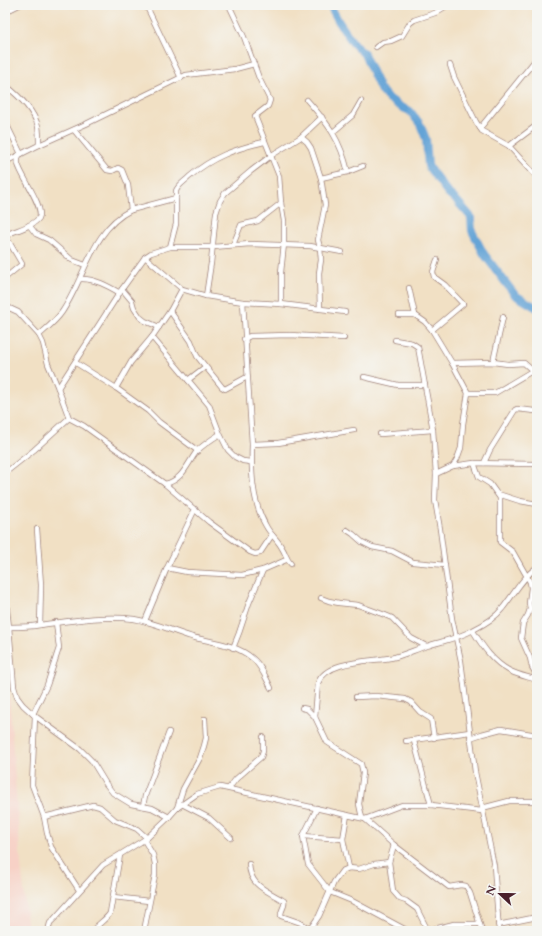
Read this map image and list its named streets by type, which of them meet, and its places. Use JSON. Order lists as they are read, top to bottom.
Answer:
{
  "north": "left"
}
